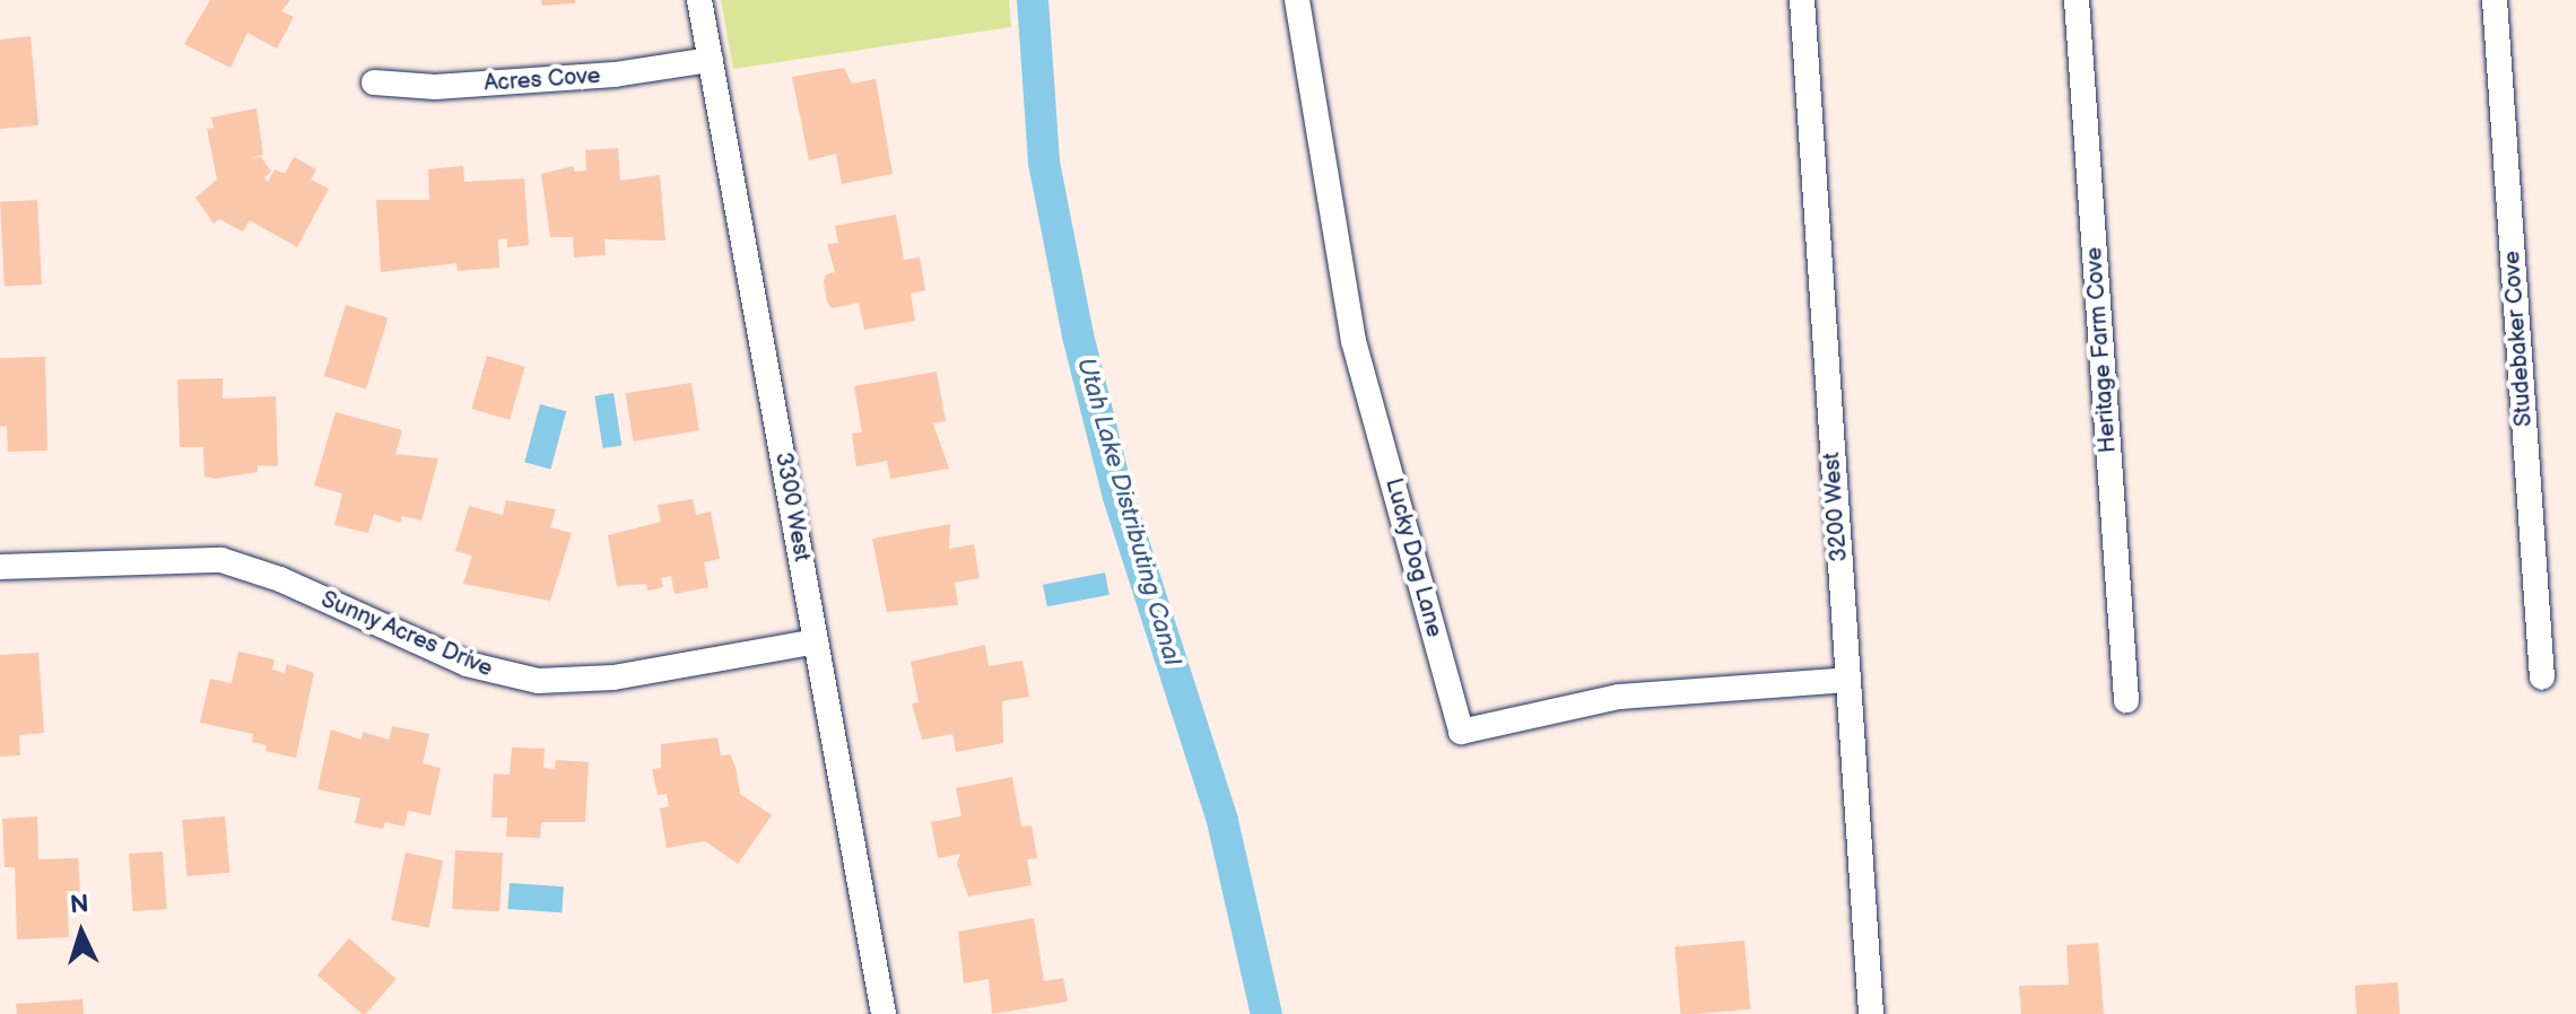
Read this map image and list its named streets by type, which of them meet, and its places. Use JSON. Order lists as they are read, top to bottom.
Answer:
{
  "streets": {
    "street": [
      "Acres Cove",
      "Studebaker Cove",
      "Heritage Farm Cove",
      "3300 West",
      "3200 West",
      "Lucky Dog Lane",
      "Sunny Acres Drive"
    ]
  },
  "crossings": [
    ["Acres Cove", "3300 West"],
    ["3300 West", "Sunny Acres Drive"],
    ["3200 West", "Lucky Dog Lane"]
  ],
  "water": ["Utah Lake Distributing Canal"],
  "north": "top"
}
